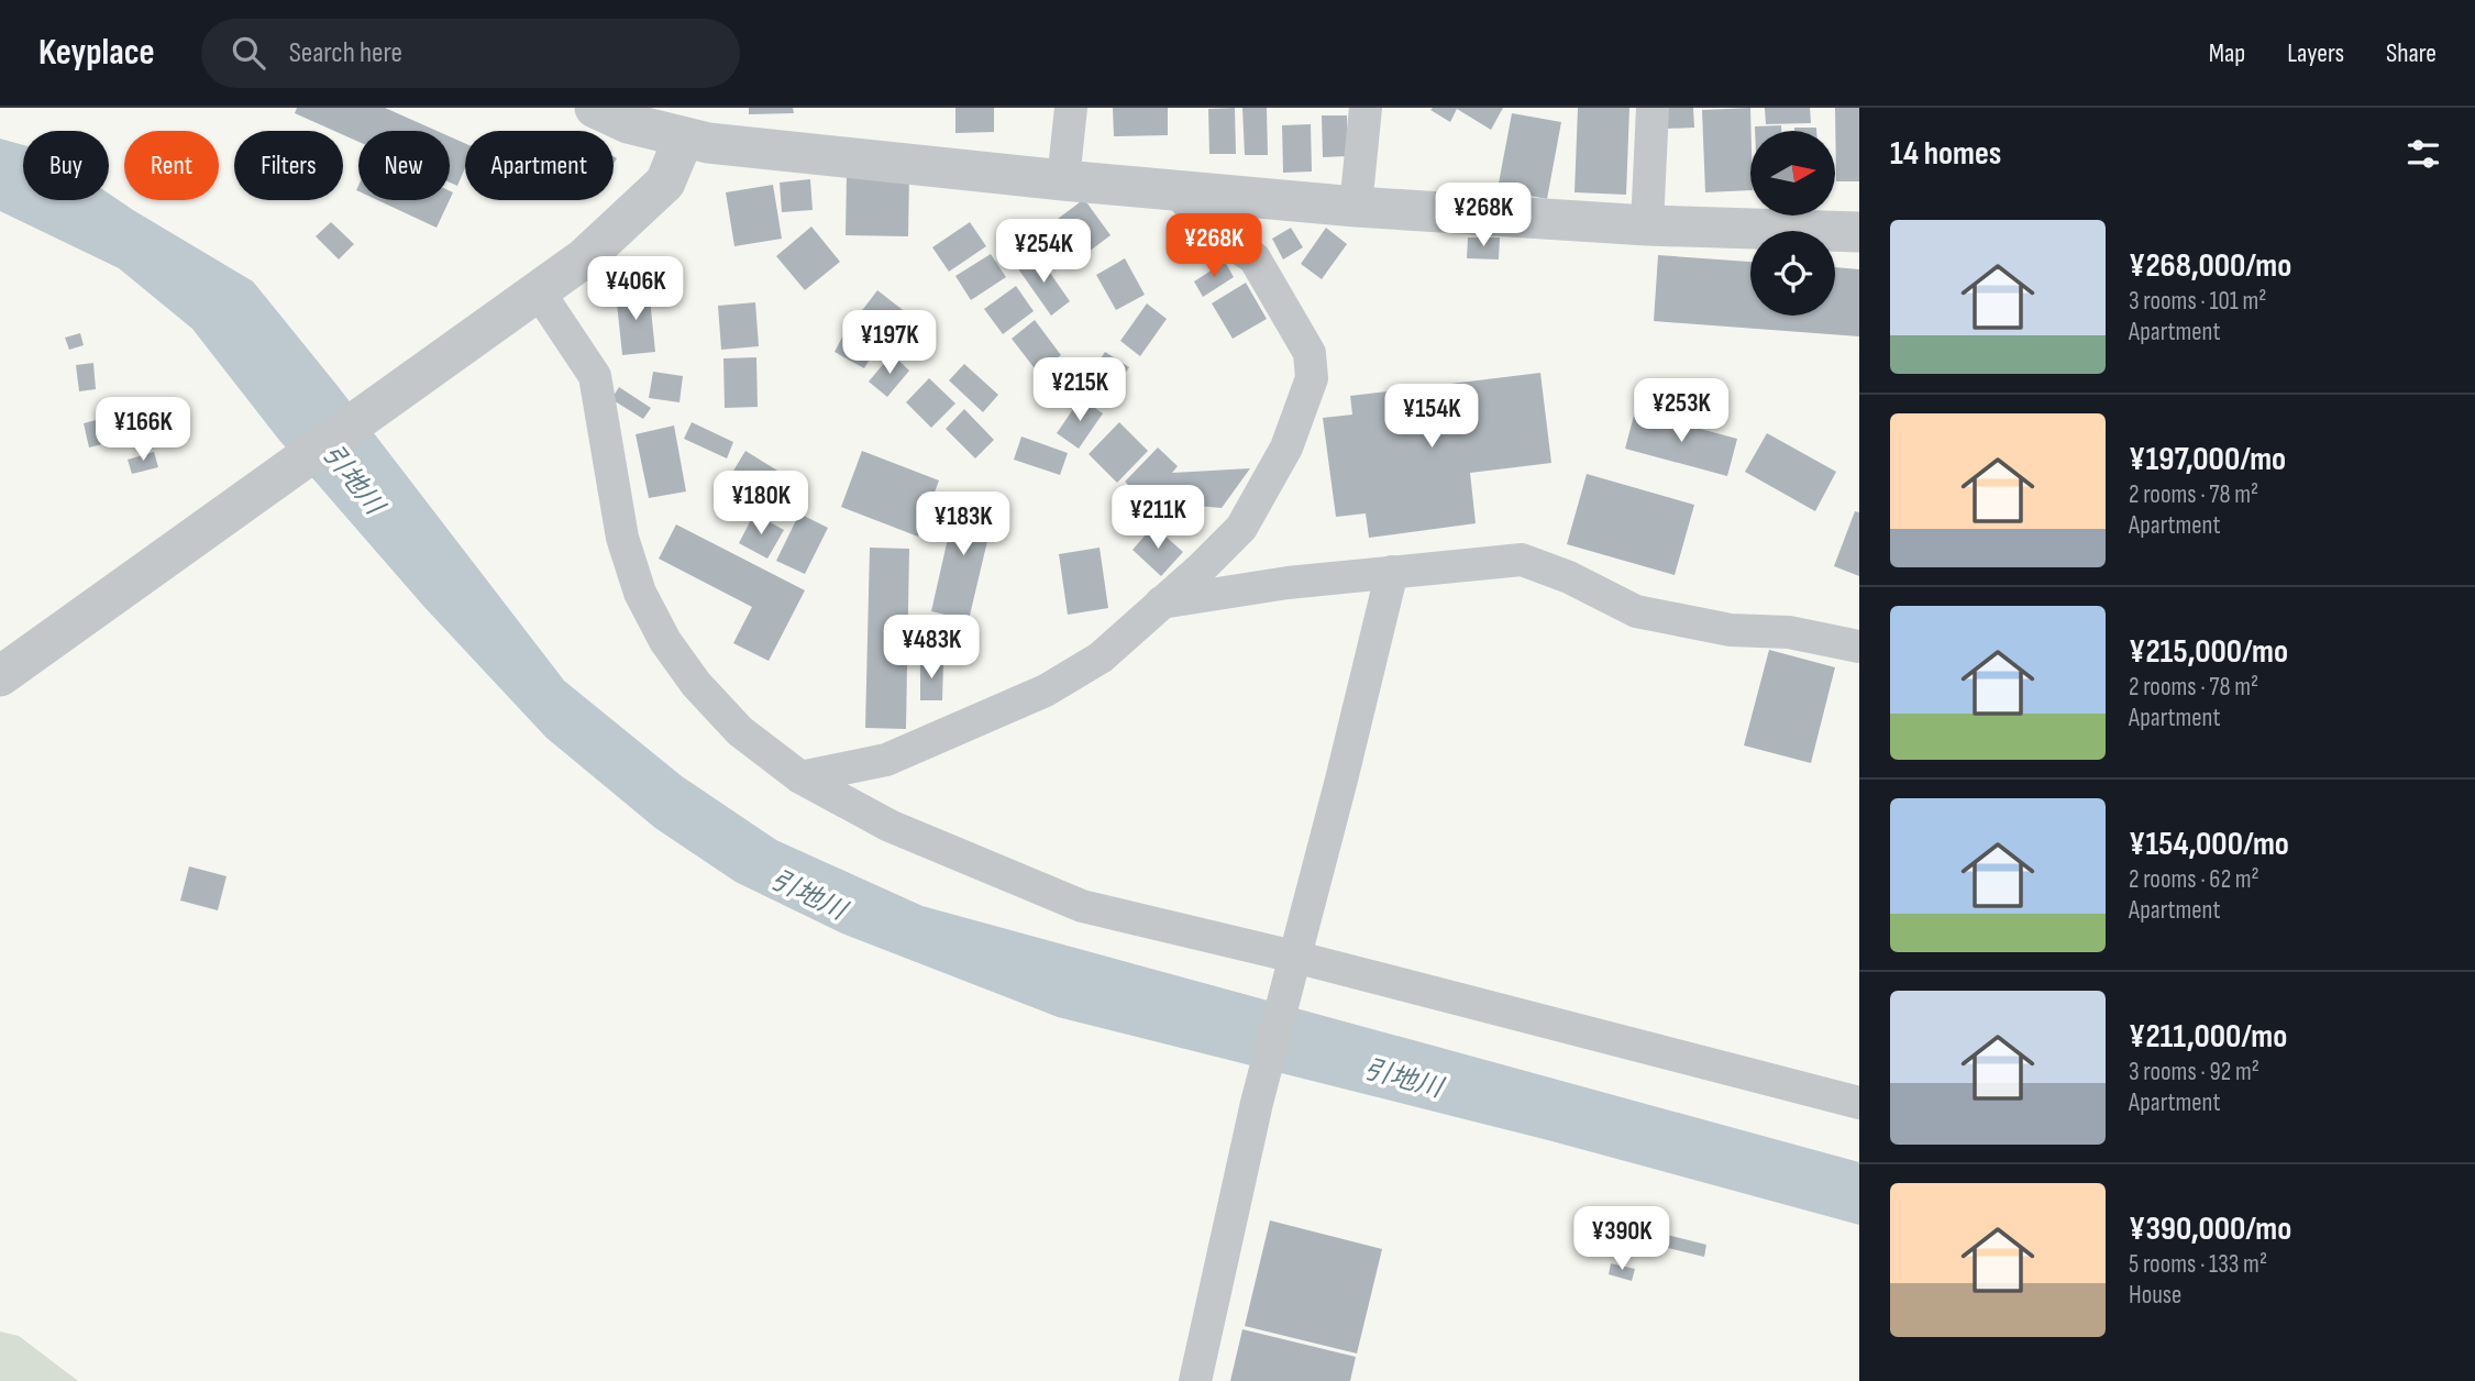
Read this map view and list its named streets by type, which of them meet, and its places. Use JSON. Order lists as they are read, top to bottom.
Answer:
{
  "water": ["引地川"],
  "north": "right",
  "page": {
    "header": "Keyplace",
    "search": "Search here",
    "nav": ["Map", "Layers", "Share"],
    "heading": "14 homes",
    "chip": [
      "Buy",
      "Rent",
      "Filters",
      "New",
      "Apartment"
    ],
    "price": [
      "¥268K",
      "¥268K",
      "¥254K",
      "¥406K",
      "¥197K",
      "¥215K",
      "¥253K",
      "¥154K",
      "¥166K",
      "¥180K",
      "¥211K",
      "¥183K",
      "¥483K",
      "¥390K"
    ],
    "list": [
      {
        "name": "¥268,000/mo",
        "note": "3 rooms · 101 m² · Apartment"
      },
      {
        "name": "¥197,000/mo",
        "note": "2 rooms · 78 m² · Apartment"
      },
      {
        "name": "¥215,000/mo",
        "note": "2 rooms · 78 m² · Apartment"
      },
      {
        "name": "¥154,000/mo",
        "note": "2 rooms · 62 m² · Apartment"
      },
      {
        "name": "¥211,000/mo",
        "note": "3 rooms · 92 m² · Apartment"
      },
      {
        "name": "¥390,000/mo",
        "note": "5 rooms · 133 m² · House"
      }
    ]
  }
}
